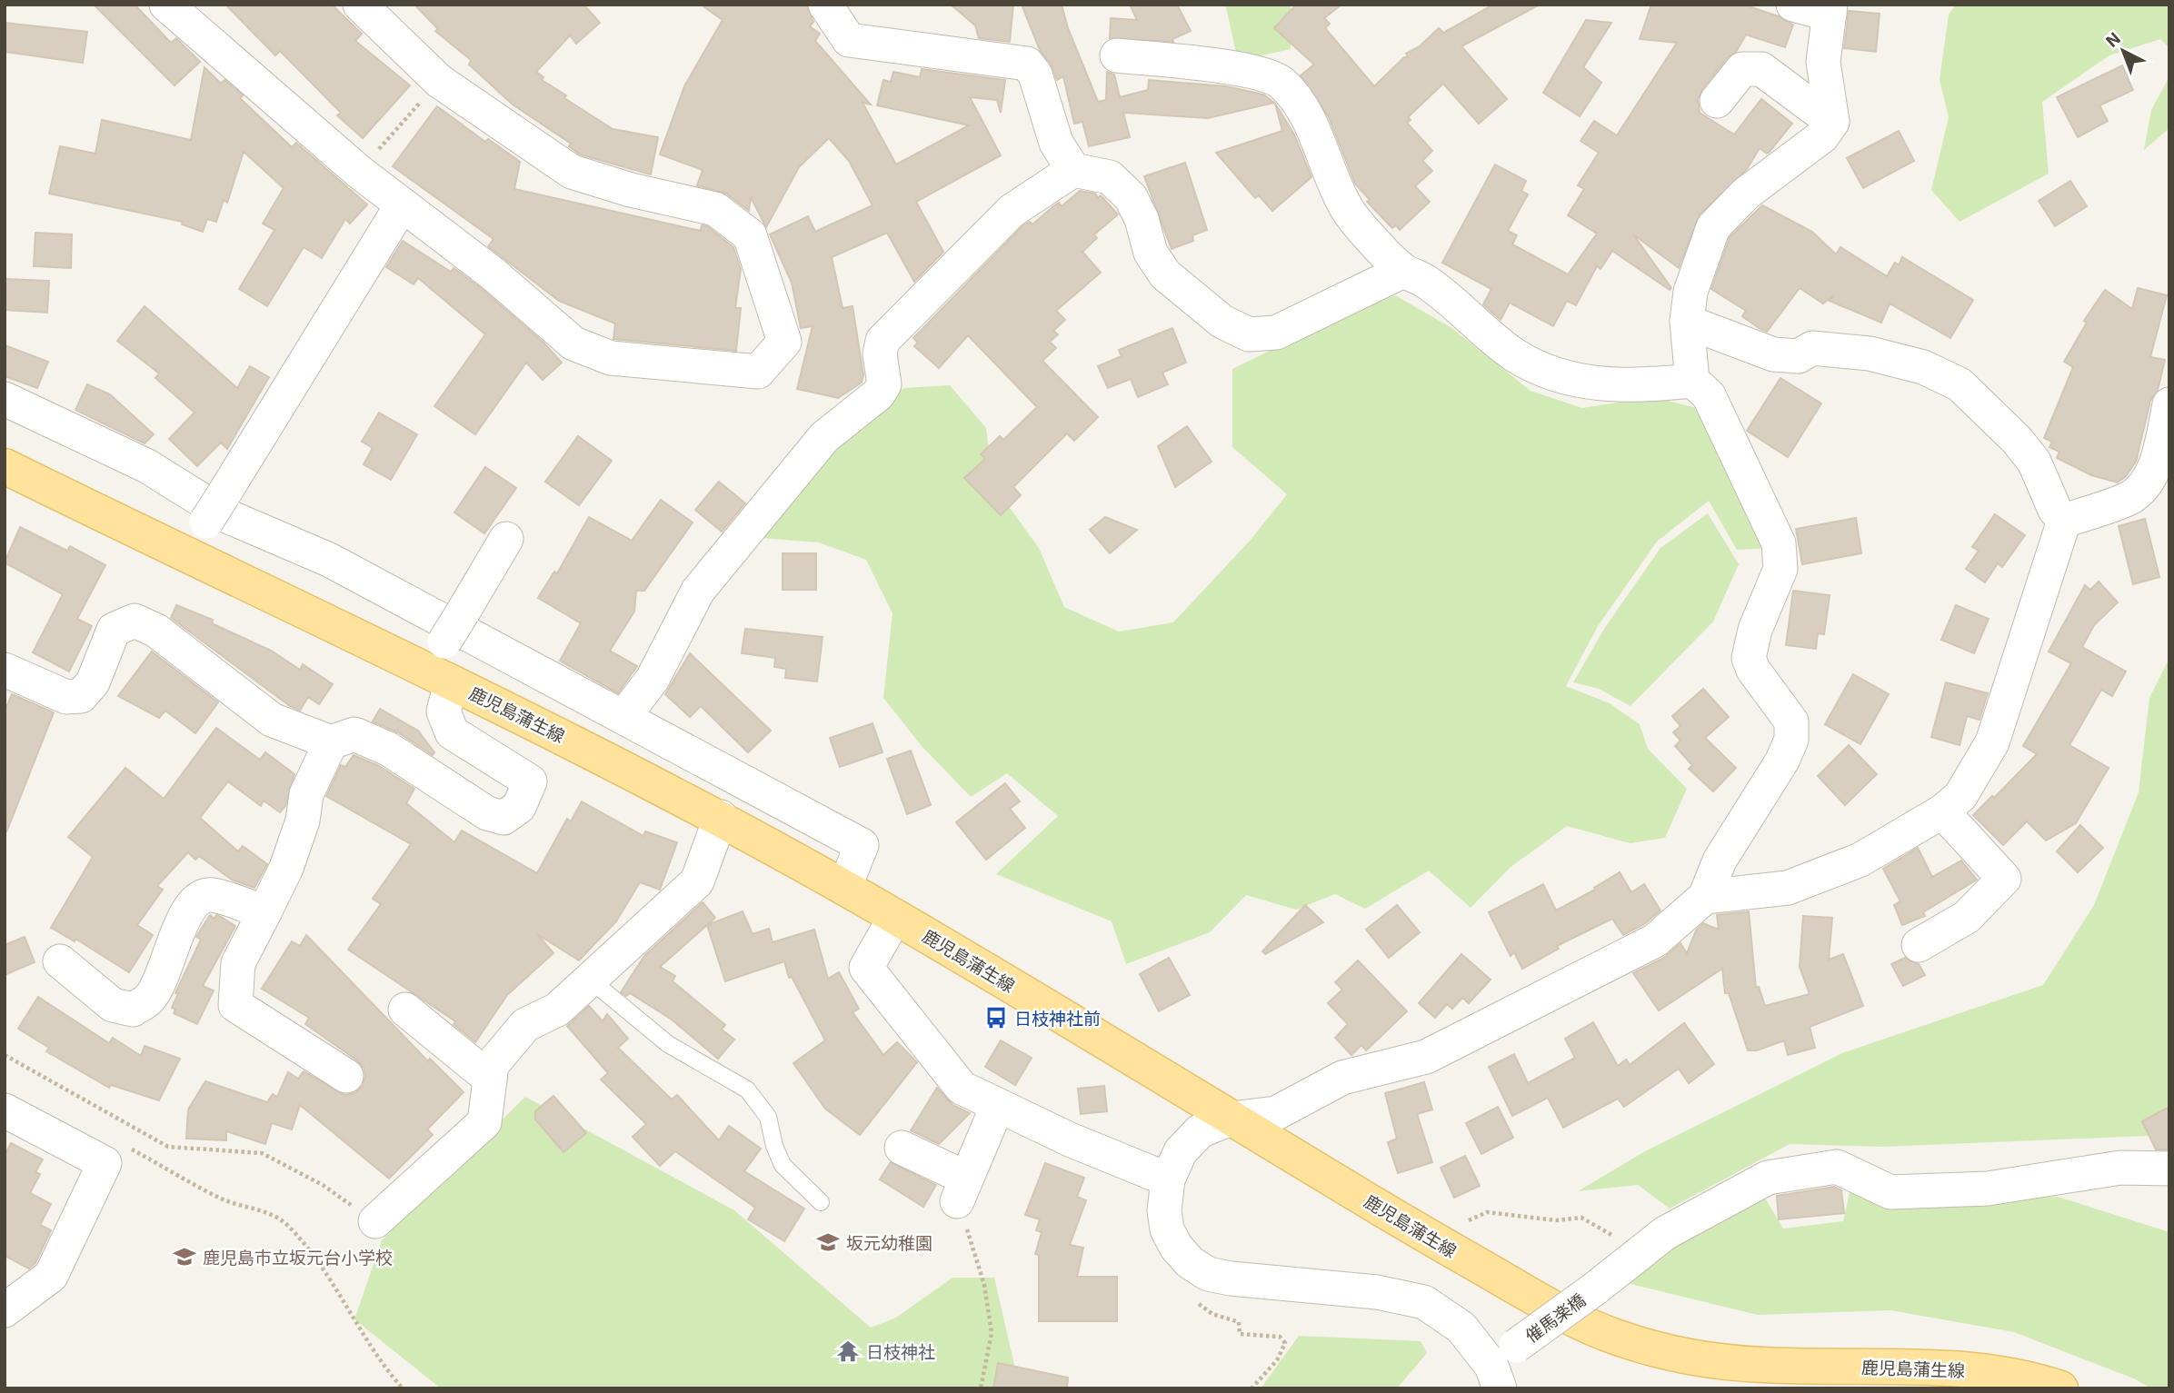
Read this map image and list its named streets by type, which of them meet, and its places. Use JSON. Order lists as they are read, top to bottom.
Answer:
{
  "streets": {
    "main road": ["鹿児島蒲生線"],
    "street": ["催馬楽橋"]
  },
  "places": {
    "bus stop": ["日枝神社前"],
    "school or university": ["坂元幼稚園", "鹿児島市立坂元台小学校"],
    "temple": ["日枝神社"]
  },
  "north": "top left"
}
